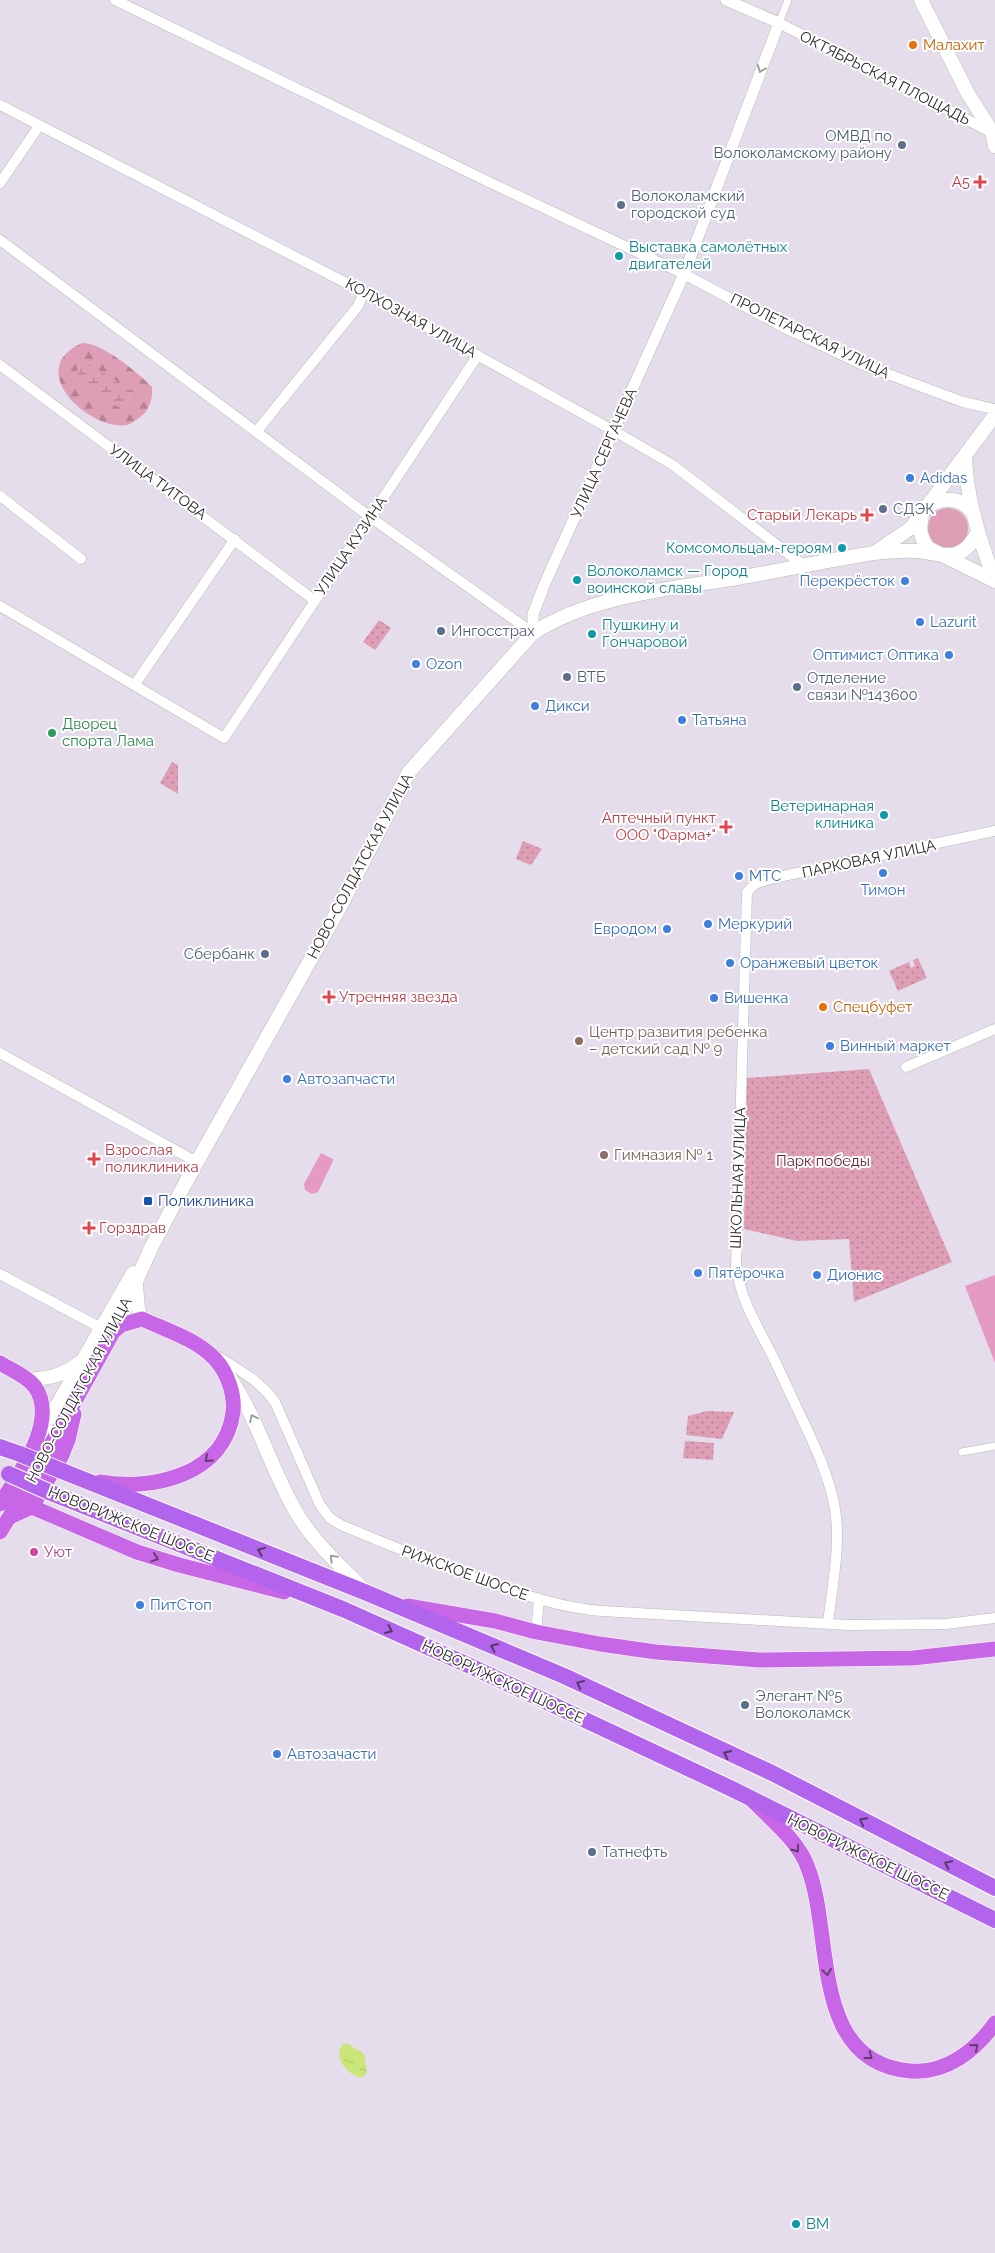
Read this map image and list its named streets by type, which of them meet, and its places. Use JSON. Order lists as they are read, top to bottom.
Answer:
{
  "streets": {
    "highway": ["НОВОРИЖСКОЕ ШОССЕ"],
    "main road": ["НОВО-СОЛДАТСКАЯ УЛИЦА"],
    "street": [
      "ОКТЯБРЬСКАЯ ПЛОЩАДЬ",
      "КОЛХОЗНАЯ УЛИЦА",
      "ПРОЛЕТАРСКАЯ УЛИЦА",
      "УЛИЦА СЕРГАЧЕВА",
      "УЛИЦА ТИТОВА",
      "УЛИЦА КУЗИНА",
      "ПАРКОВАЯ УЛИЦА",
      "ШКОЛЬНАЯ УЛИЦА",
      "РИЖСКОЕ ШОССЕ"
    ]
  },
  "crossings": [
    ["ОКТЯБРЬСКАЯ ПЛОЩАДЬ", "УЛИЦА СЕРГАЧЕВА"],
    ["КОЛХОЗНАЯ УЛИЦА", "УЛИЦА СЕРГАЧЕВА"],
    ["КОЛХОЗНАЯ УЛИЦА", "УЛИЦА КУЗИНА"],
    ["КОЛХОЗНАЯ УЛИЦА", "НОВО-СОЛДАТСКАЯ УЛИЦА"],
    ["ПРОЛЕТАРСКАЯ УЛИЦА", "УЛИЦА СЕРГАЧЕВА"],
    ["УЛИЦА СЕРГАЧЕВА", "НОВО-СОЛДАТСКАЯ УЛИЦА"],
    ["УЛИЦА ТИТОВА", "УЛИЦА КУЗИНА"],
    ["ПАРКОВАЯ УЛИЦА", "ШКОЛЬНАЯ УЛИЦА"],
    ["ШКОЛЬНАЯ УЛИЦА", "РИЖСКОЕ ШОССЕ"]
  ],
  "one_way": ["УЛИЦА СЕРГАЧЕВА"],
  "parks": ["Парк победы"],
  "places": {
    "other": [
      "Малахит",
      "ОМВД по Волоколамскому району",
      "Волоколамский городской суд",
      "Выставка самолётных двигателей",
      "Adidas",
      "СДЭК",
      "Комсомольцам-героям",
      "Волоколамск — Город воинской славы",
      "Перекрёсток",
      "Lazurit",
      "Ингосстрах",
      "Пушкину и Гончаровой",
      "Оптимист Оптика",
      "Ozon",
      "ВТБ",
      "Отделение связи №143600",
      "Дикси",
      "Татьяна",
      "Дворец спорта Лама",
      "Ветеринарная клиника",
      "Тимон",
      "МТС",
      "Меркурий",
      "Евродом",
      "Сбербанк",
      "Оранжевый цветок",
      "Вишенка",
      "Спецбуфет",
      "Центр развития ребенка – детский сад № 9",
      "Винный маркет",
      "Автозапчасти",
      "Гимназия № 1",
      "Пятёрочка",
      "Дионис",
      "Уют",
      "ПитСтоп",
      "Элегант №5 Волоколамск",
      "Автозачасти",
      "Татнефть",
      "ВМ"
    ],
    "health": [
      "А5",
      "Старый Лекарь",
      "Аптечный пункт ООО \"Фарма+\"",
      "Утренняя звезда",
      "Взрослая поликлиника",
      "Горздрав"
    ],
    "transit": ["Поликлиника"]
  }
}
